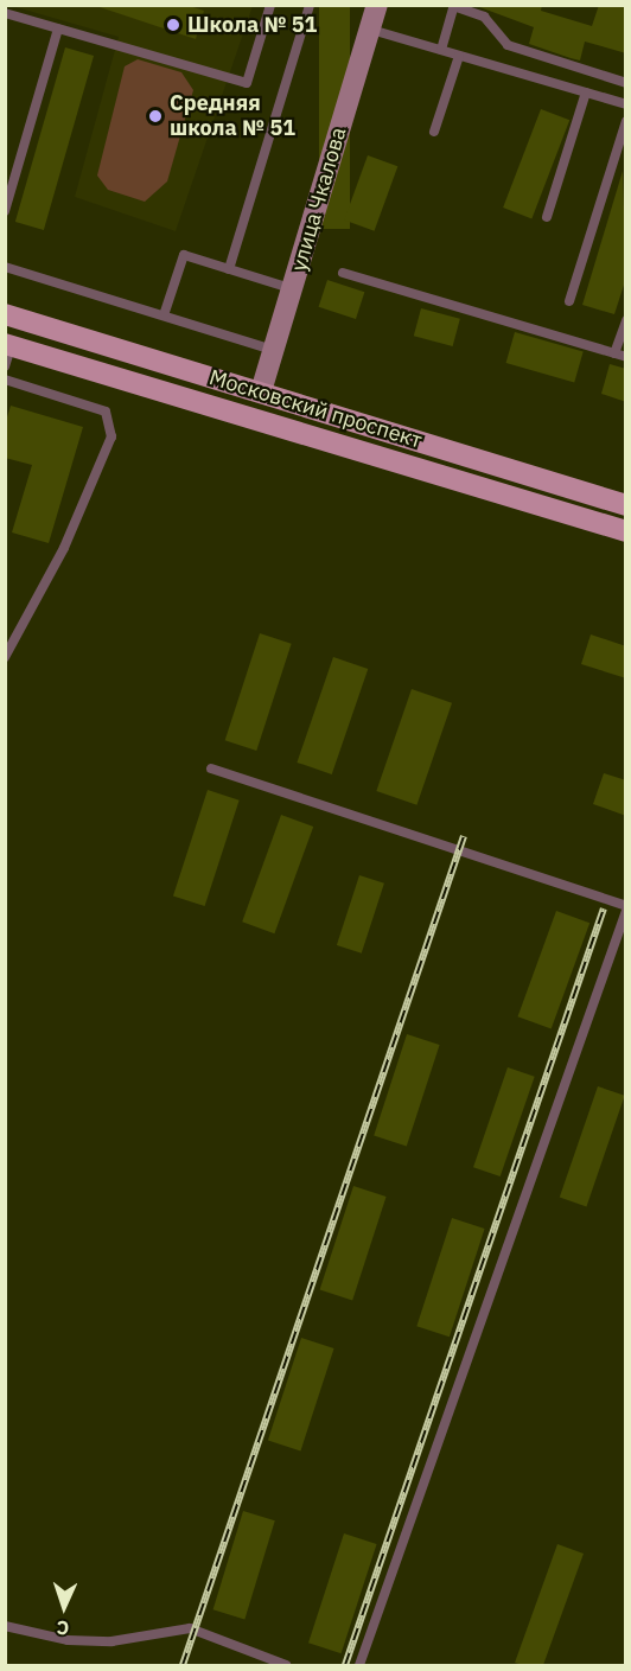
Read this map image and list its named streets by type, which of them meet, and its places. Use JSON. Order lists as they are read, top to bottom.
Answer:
{
  "streets": {
    "main road": ["Московский проспект"],
    "street": ["улица Чкалова"]
  },
  "crossings": [
    ["улица Чкалова", "Московский проспект"]
  ],
  "places": ["Школа № 51", "Средняя школа № 51"],
  "north": "bottom"
}
